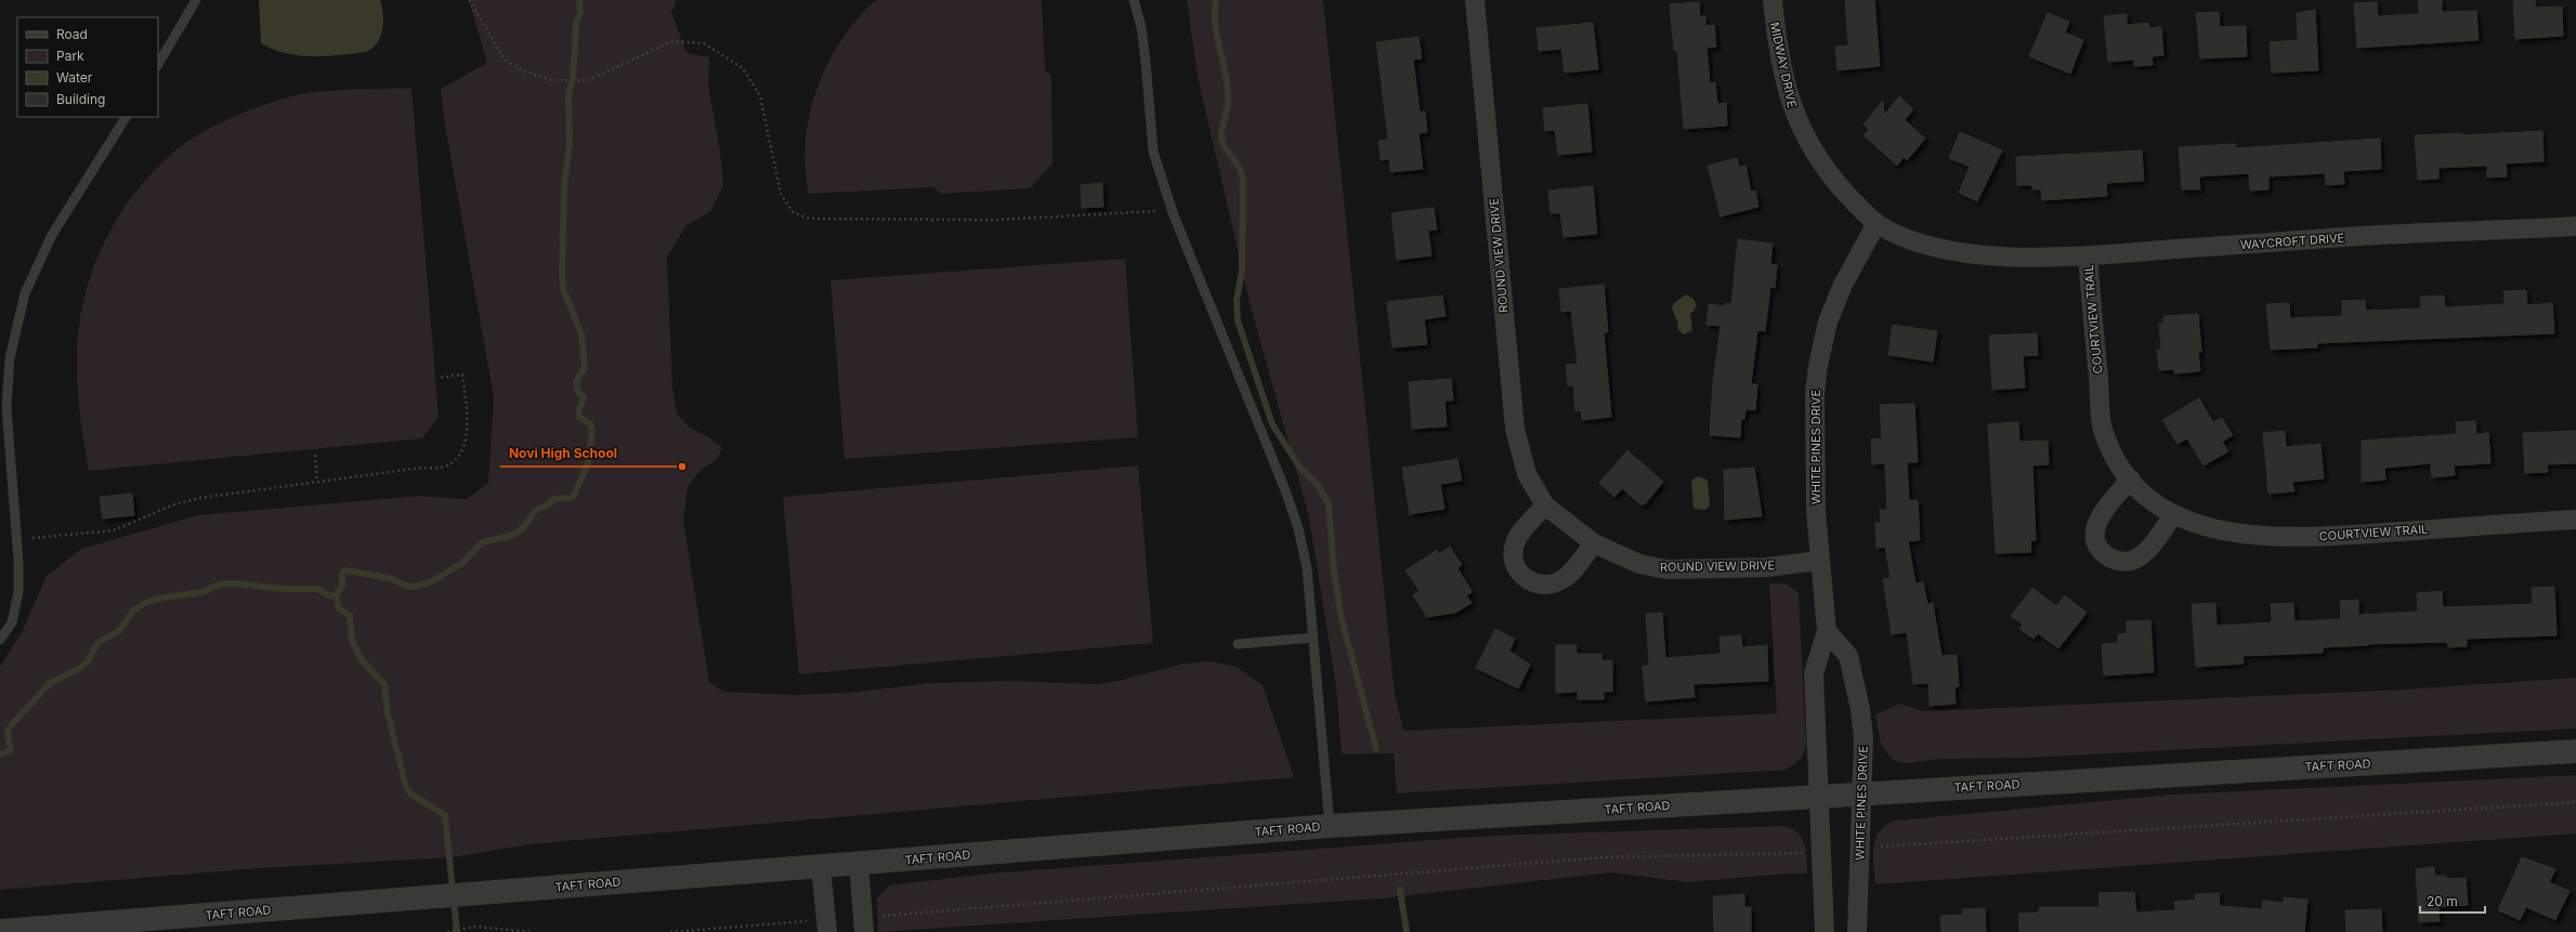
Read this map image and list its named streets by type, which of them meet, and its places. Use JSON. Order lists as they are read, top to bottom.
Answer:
{
  "streets": {
    "street": [
      "MIDWAY DRIVE",
      "WAYCROFT DRIVE",
      "ROUND VIEW DRIVE",
      "COURTVIEW TRAIL",
      "WHITE PINES DRIVE",
      "TAFT ROAD"
    ]
  },
  "crossings": [
    ["MIDWAY DRIVE", "WAYCROFT DRIVE"],
    ["MIDWAY DRIVE", "WHITE PINES DRIVE"],
    ["WAYCROFT DRIVE", "COURTVIEW TRAIL"],
    ["ROUND VIEW DRIVE", "WHITE PINES DRIVE"],
    ["WHITE PINES DRIVE", "TAFT ROAD"]
  ],
  "places": ["Novi High School"],
  "legend": [
    "Road",
    "Park",
    "Water",
    "Building"
  ],
  "scale_bar": "20 m"
}
